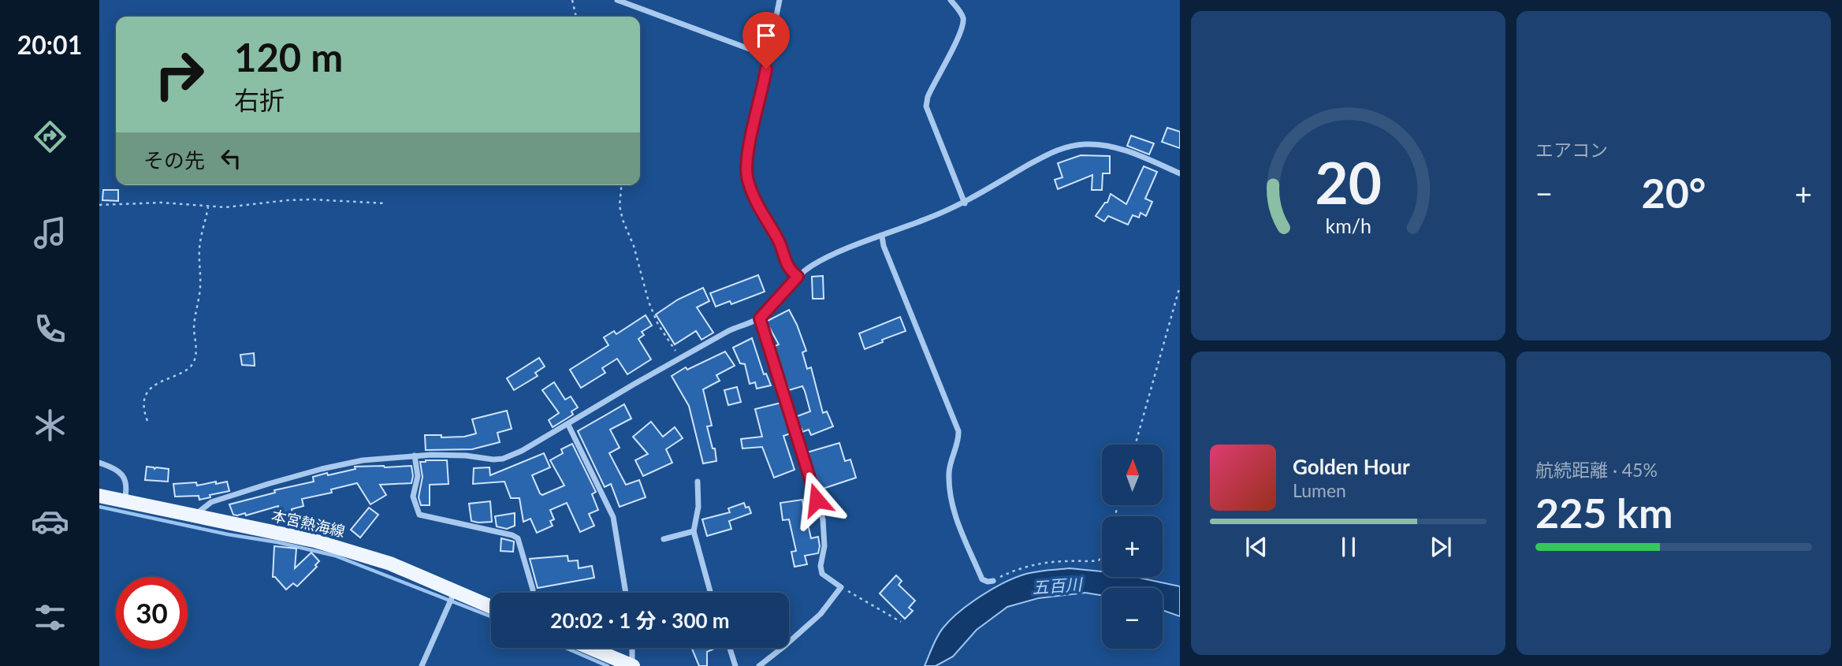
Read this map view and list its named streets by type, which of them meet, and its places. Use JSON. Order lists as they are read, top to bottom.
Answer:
{
  "streets": {
    "main road": ["本宮熱海線"]
  },
  "water": ["五百川"],
  "north": "top",
  "page": {
    "tabs": "20:01",
    "tile": [
      "エアコン",
      ["航続距離 · 45%", "225 km"]
    ],
    "turn": ["120 m", "右折"],
    "then": "その先",
    "heat": ["−", "20°", "+"],
    "map_buttons": ["+", "−"],
    "song": ["Golden Hour", "Lumen"],
    "limit": "30",
    "trip": "20:02 · 1 分 · 300 m",
    "gauge": ["20", "km/h"]
  }
}
